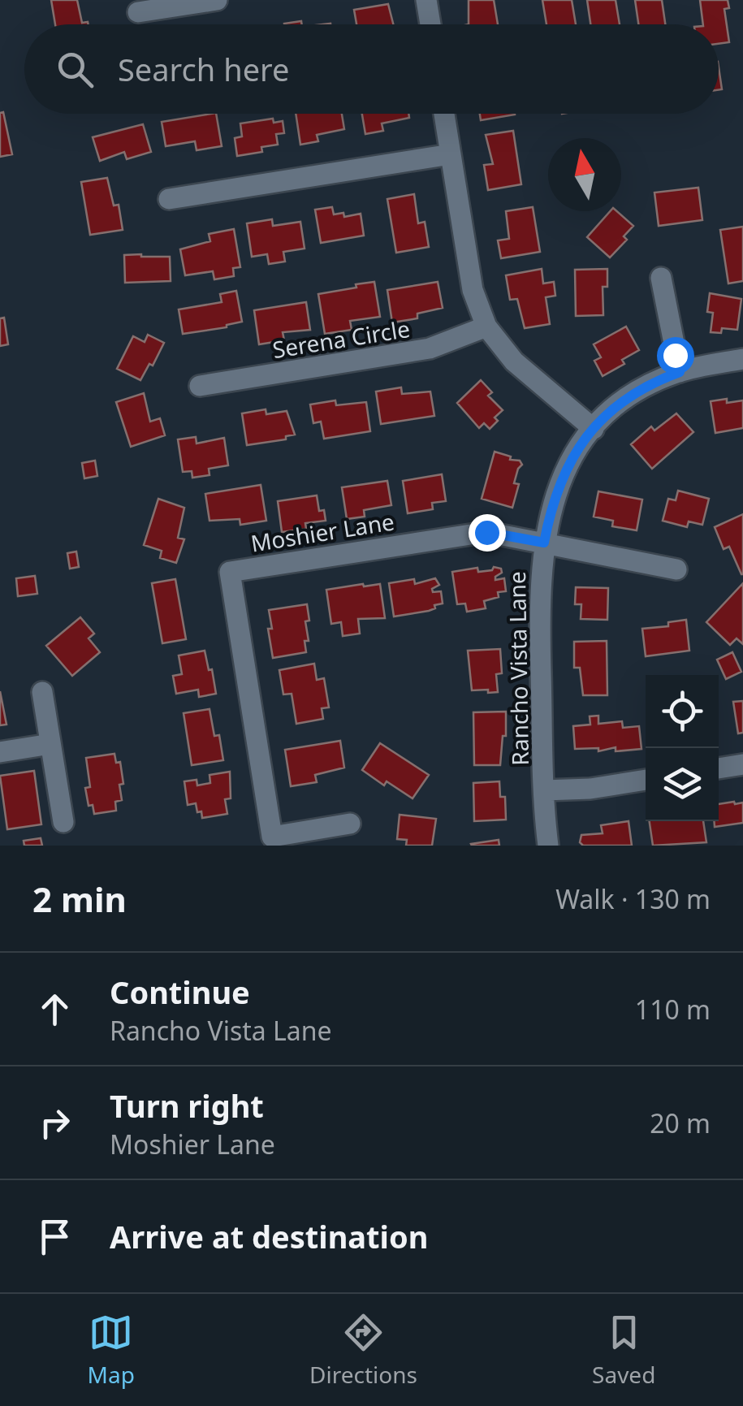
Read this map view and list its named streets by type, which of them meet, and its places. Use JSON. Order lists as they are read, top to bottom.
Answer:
{
  "streets": {
    "street": ["Serena Circle", "Moshier Lane", "Rancho Vista Lane"]
  },
  "crossings": [
    ["Moshier Lane", "Rancho Vista Lane"]
  ],
  "north": "top",
  "page": {
    "search": "Search here",
    "heading": ["2 min", "Walk · 130 m"],
    "list": [
      ["Continue", "Rancho Vista Lane", "110 m"],
      ["Turn right", "Moshier Lane", "20 m"],
      "Arrive at destination"
    ],
    "nav": ["Map", "Directions", "Saved"]
  }
}
